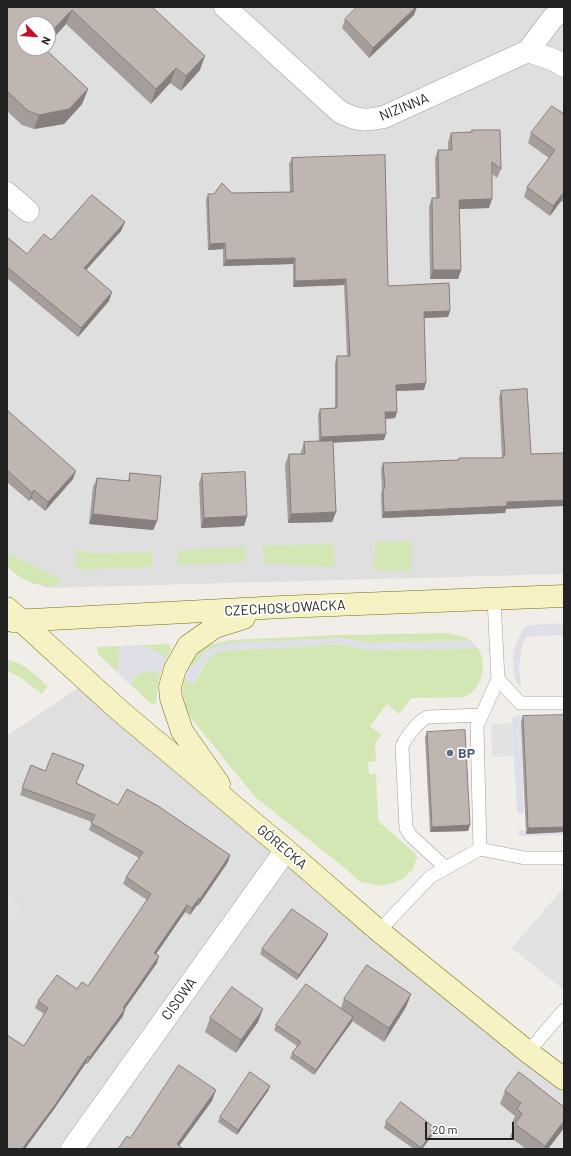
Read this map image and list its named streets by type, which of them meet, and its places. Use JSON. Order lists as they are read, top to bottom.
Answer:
{
  "streets": {
    "street": [
      "NIZINNA",
      "CZECHOSŁOWACKA",
      "GÓRECKA",
      "CISOWA"
    ]
  },
  "crossings": [
    ["CZECHOSŁOWACKA", "GÓRECKA"],
    ["GÓRECKA", "CISOWA"]
  ],
  "places": ["BP"],
  "scale_bar": "20 m",
  "north": "bottom right"
}
